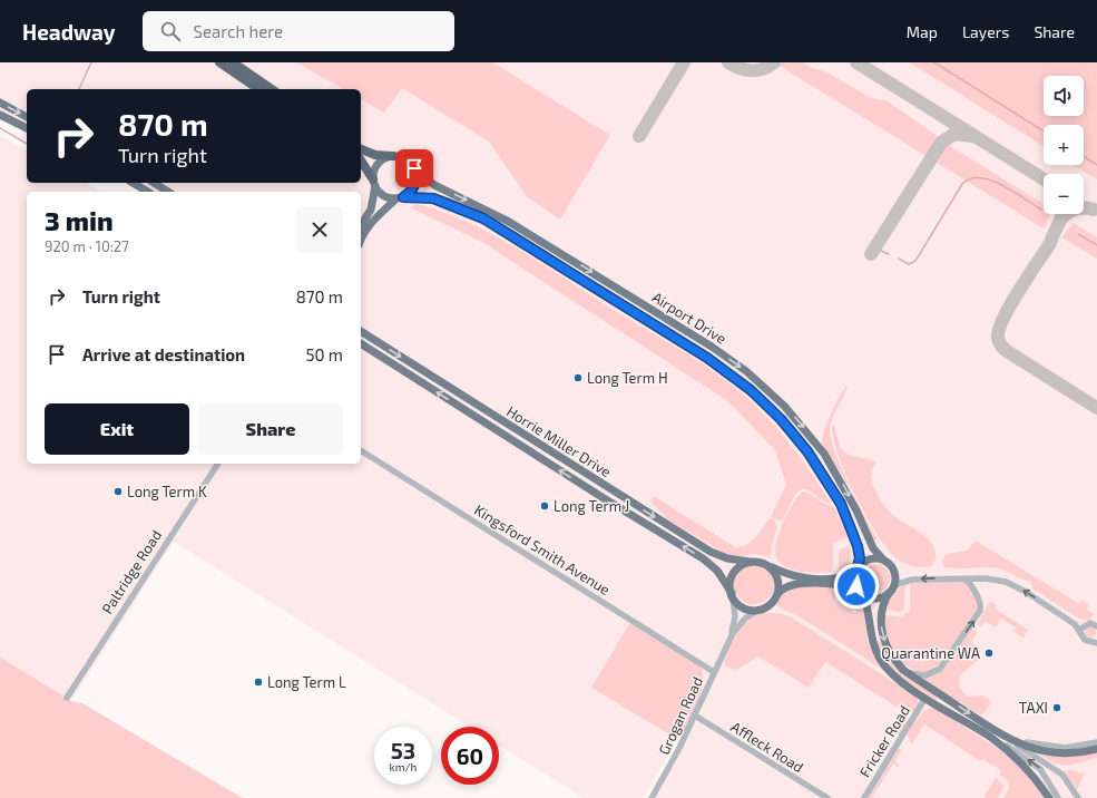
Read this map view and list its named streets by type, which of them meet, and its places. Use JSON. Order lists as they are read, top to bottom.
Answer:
{
  "streets": {
    "main road": ["Airport Drive", "Horrie Miller Drive"],
    "street": [
      "Kingsford Smith Avenue",
      "Paltridge Road",
      "Grogan Road",
      "Fricker Road",
      "Affleck Road"
    ]
  },
  "crossings": [
    ["Horrie Miller Drive", "Grogan Road"],
    ["Kingsford Smith Avenue", "Grogan Road"],
    ["Grogan Road", "Affleck Road"]
  ],
  "places": [
    "Long Term H",
    "Long Term K",
    "Long Term J",
    "Quarantine WA",
    "Long Term L",
    "TAXI"
  ],
  "page": {
    "header": "Headway",
    "search": "Search here",
    "nav": ["Map", "Layers", "Share"],
    "map_buttons": ["+", "−"],
    "turn": ["870 m", "Turn right"],
    "heading": ["3 min", "920 m · 10:27"],
    "list": [
      {
        "name": "Turn right",
        "value": "870 m"
      },
      {
        "name": "Arrive at destination",
        "value": "50 m"
      }
    ],
    "buttons": ["Exit", "Share"],
    "speed": "53 km/h",
    "limit": "60"
  }
}
